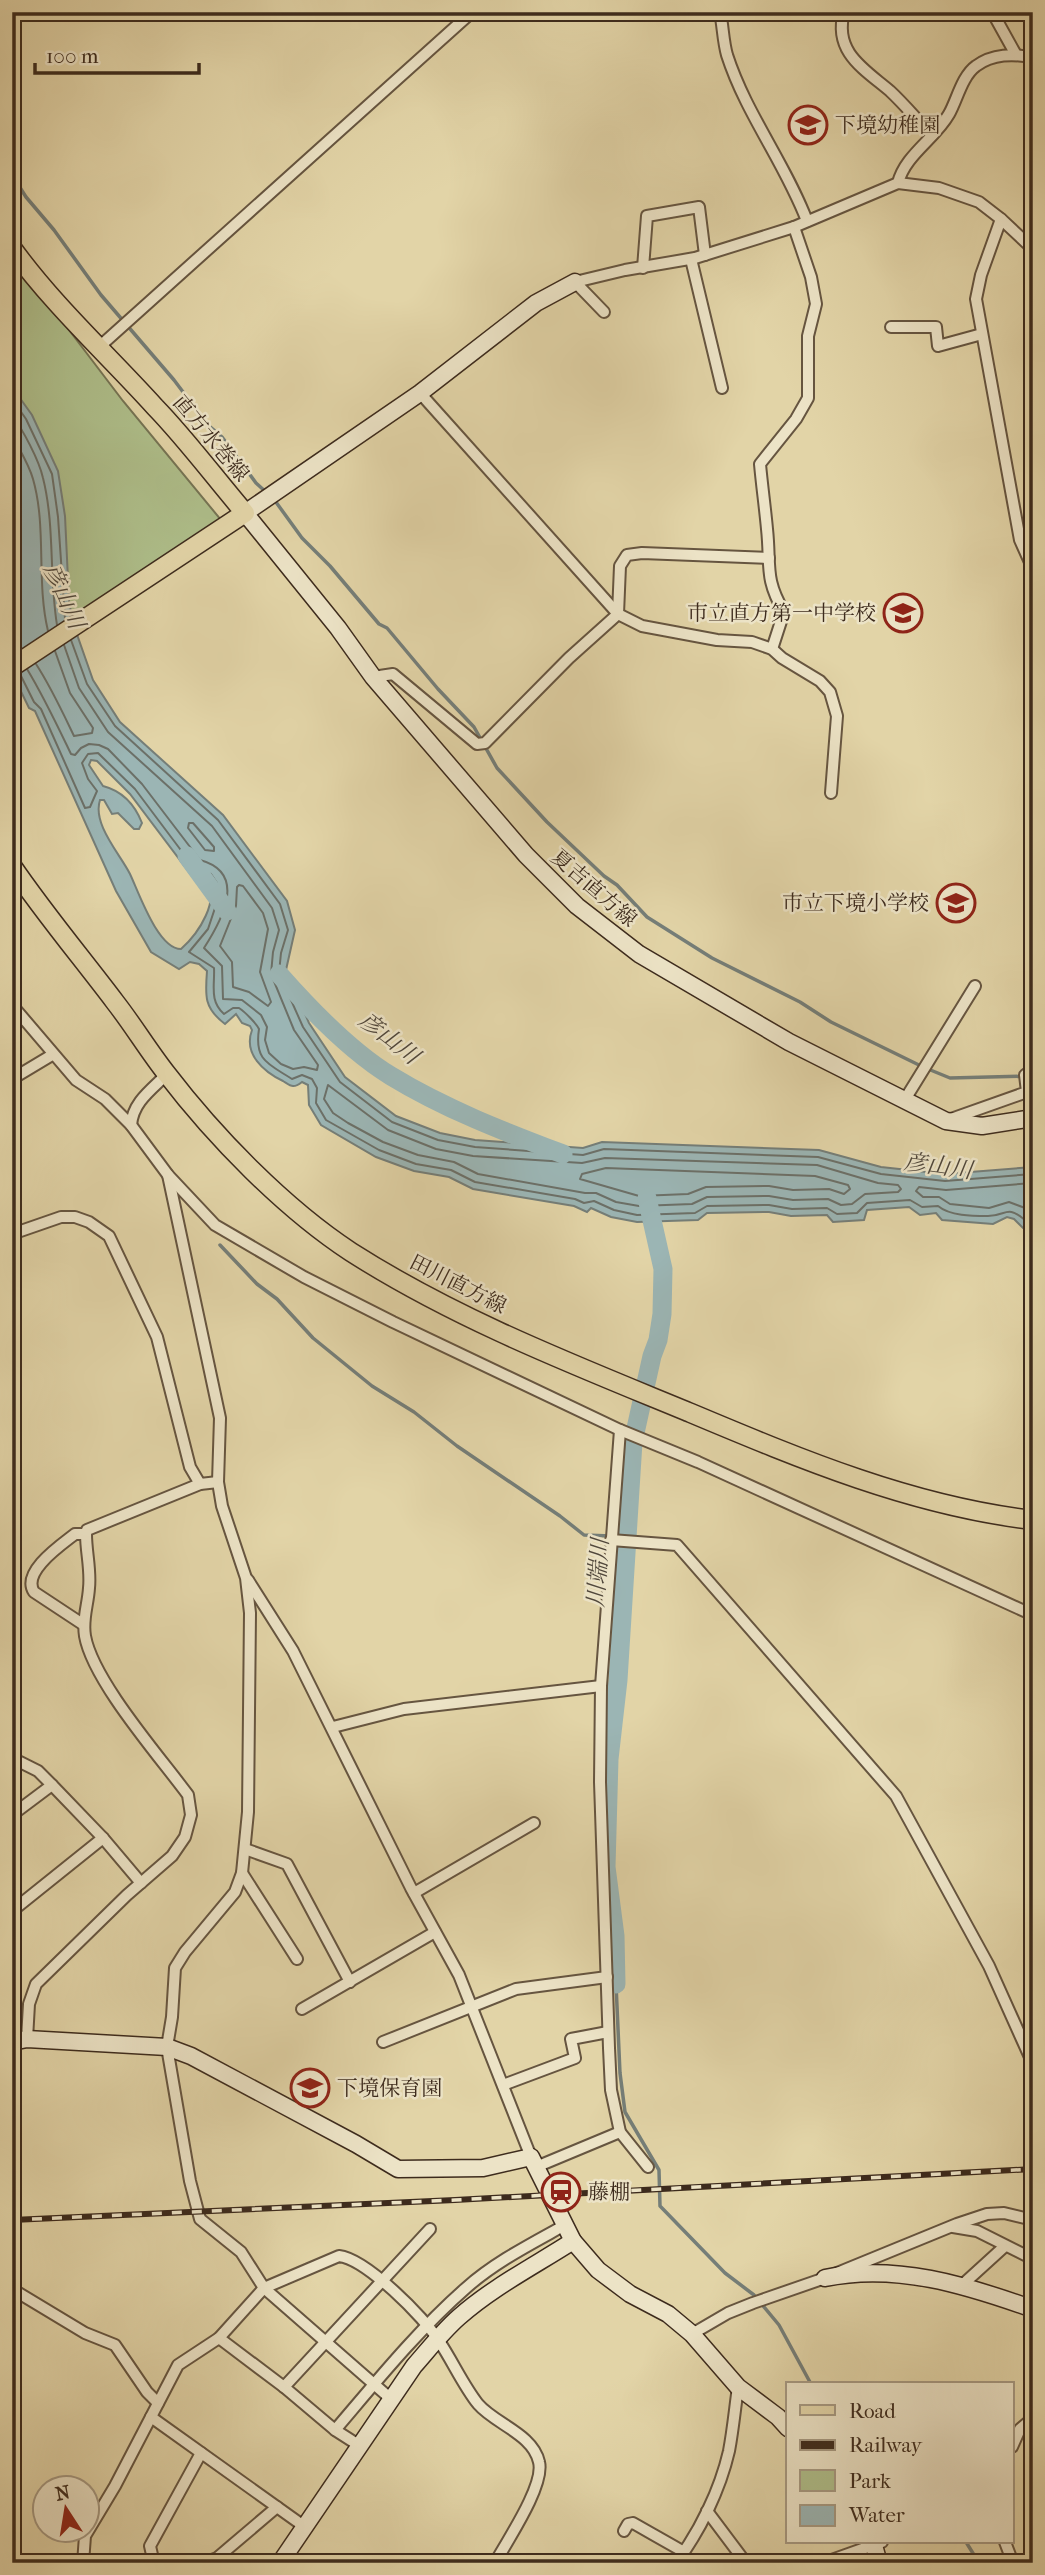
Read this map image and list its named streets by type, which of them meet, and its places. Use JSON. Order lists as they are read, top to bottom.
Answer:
{
  "streets": {
    "main road": ["直方水巻線", "田川直方線"],
    "street": ["夏吉直方線"]
  },
  "crossings": [
    ["直方水巻線", "夏吉直方線"]
  ],
  "water": ["彦山川", "川端川"],
  "places": {
    "school or university": [
      "下境幼稚園",
      "市立直方第一中学校",
      "市立下境小学校",
      "下境保育園"
    ],
    "station": ["藤棚"]
  },
  "legend": [
    "Road",
    "Railway",
    "Park",
    "Water"
  ],
  "scale_bar": "100 m",
  "north": "top"
}
